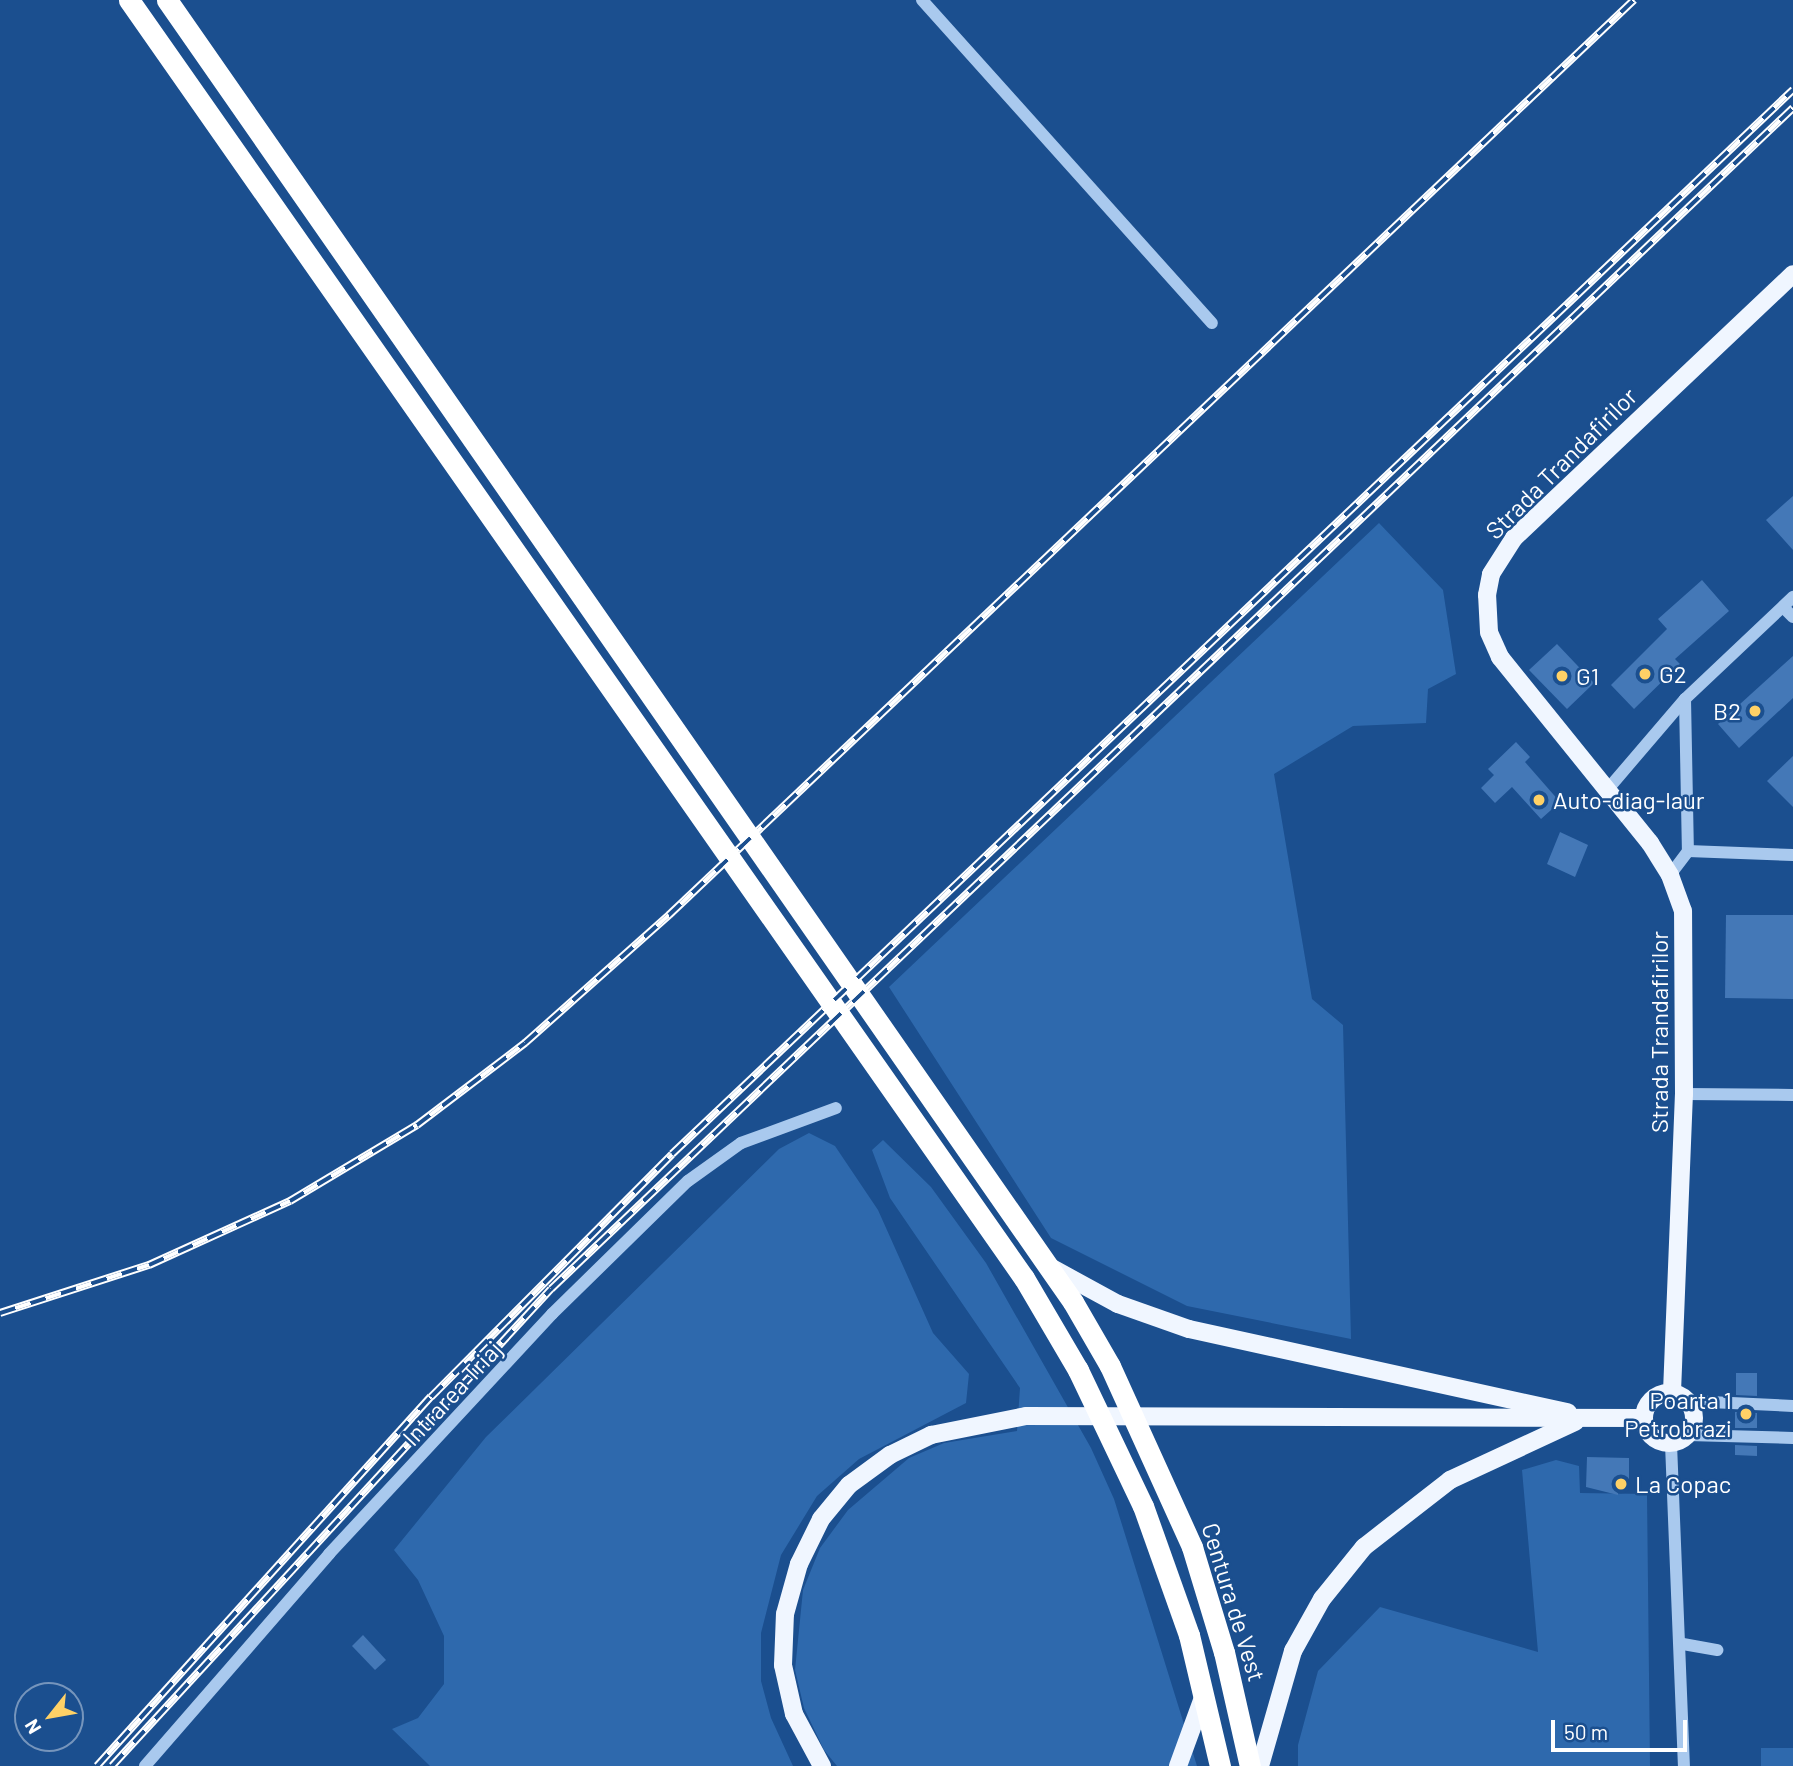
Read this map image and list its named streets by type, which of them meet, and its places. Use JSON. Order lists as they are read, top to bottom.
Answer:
{
  "streets": {
    "highway": ["Centura de Vest"],
    "main road": ["Strada Trandafirilor"],
    "street": ["Intrarea Triaj"]
  },
  "places": [
    "G2",
    "G1",
    "B2",
    "Auto-diag-laur",
    "Poarta 1 Petrobrazi",
    "La Copac"
  ],
  "scale_bar": "50 m",
  "north": "bottom left"
}
